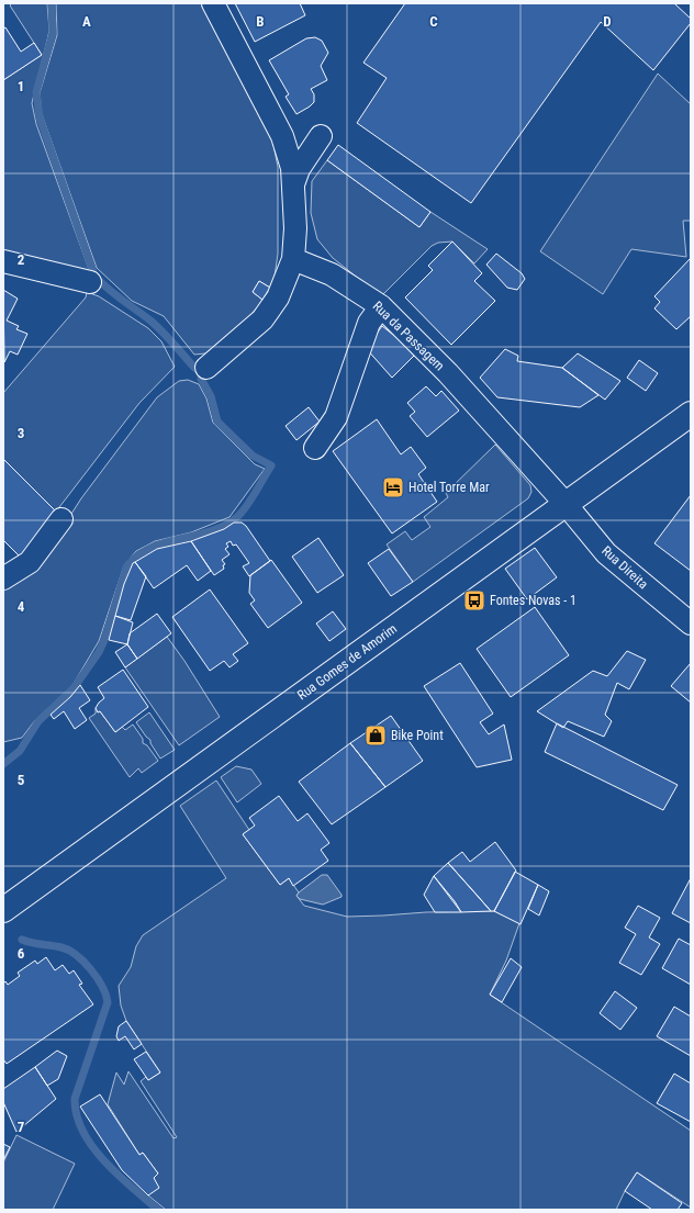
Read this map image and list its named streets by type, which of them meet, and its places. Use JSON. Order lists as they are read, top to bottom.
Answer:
{
  "streets": {
    "main road": ["Rua Gomes de Amorim"],
    "street": ["Rua da Passagem", "Rua Direita"]
  },
  "crossings": [
    ["Rua da Passagem", "Rua Direita"],
    ["Rua da Passagem", "Rua Gomes de Amorim"],
    ["Rua Direita", "Rua Gomes de Amorim"]
  ],
  "places": {
    "hotel": ["Hotel Torre Mar"],
    "bus stop": ["Fontes Novas - 1"],
    "shop": ["Bike Point"]
  },
  "grid": {
    "columns": [
      "A",
      "B",
      "C",
      "D"
    ],
    "rows": [
      "1",
      "2",
      "3",
      "4",
      "5",
      "6",
      "7"
    ]
  }
}
